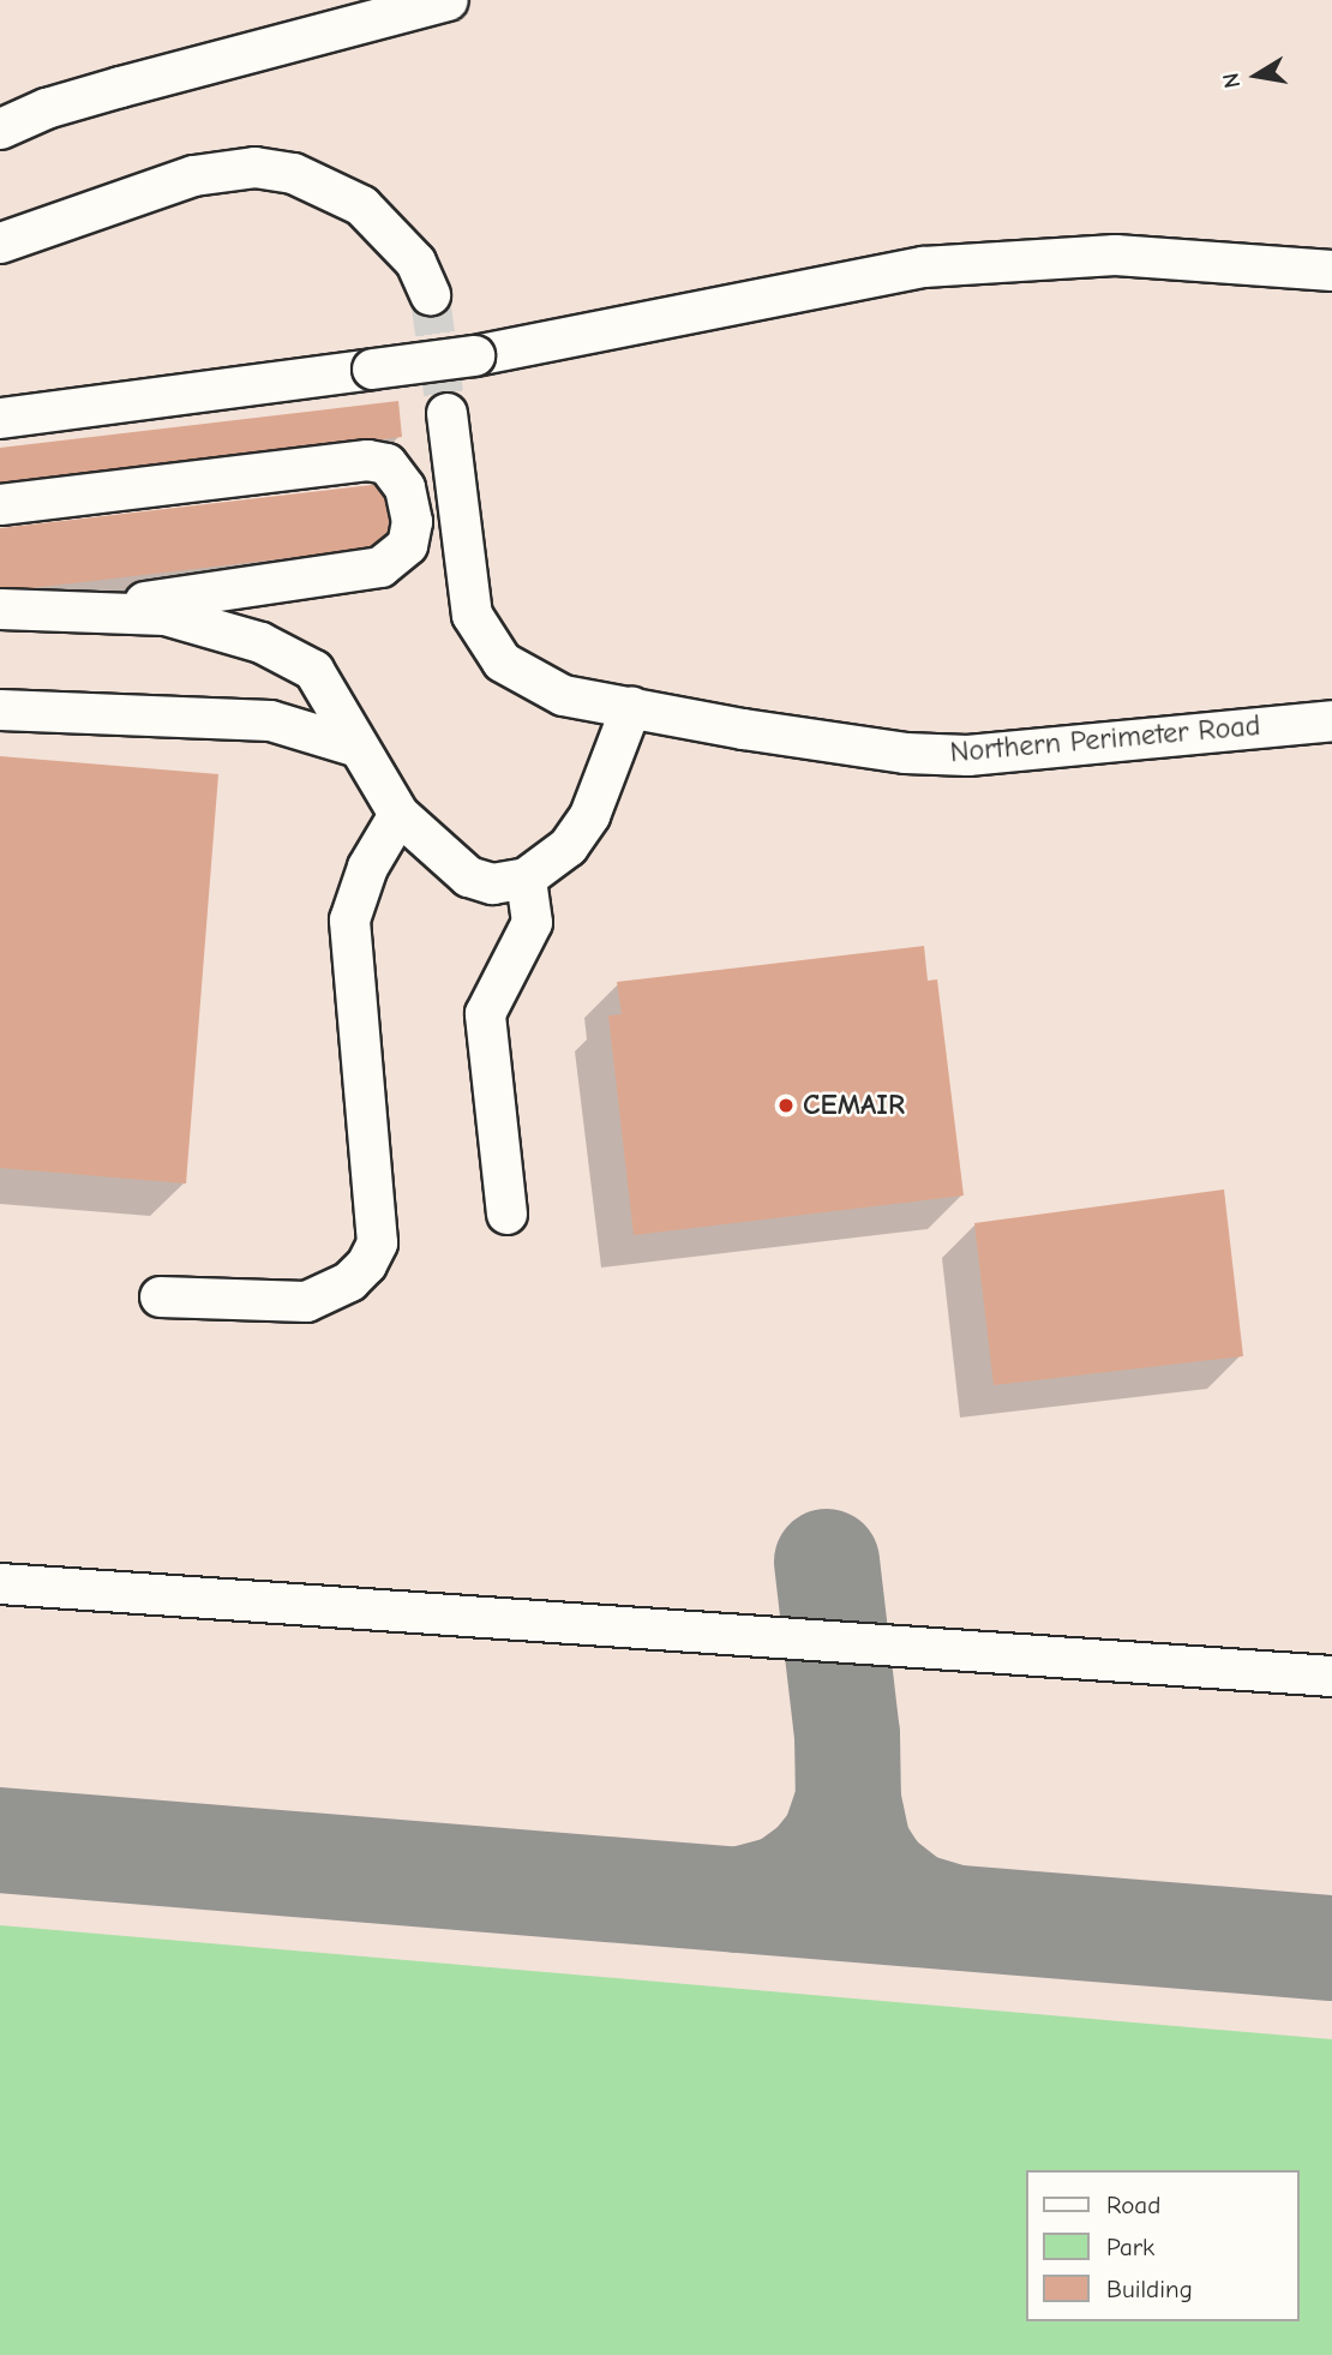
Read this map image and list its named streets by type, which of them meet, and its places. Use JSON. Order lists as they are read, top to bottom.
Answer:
{
  "streets": {
    "lane": ["Northern Perimeter Road"]
  },
  "places": ["CEMAIR"],
  "legend": ["Road", "Park", "Building"],
  "north": "left"
}
